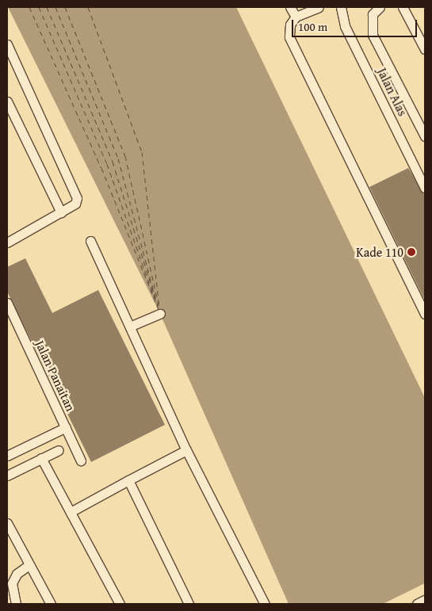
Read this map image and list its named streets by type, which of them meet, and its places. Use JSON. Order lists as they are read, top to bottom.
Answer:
{
  "streets": {
    "lane": ["Jalan Alas", "Jalan Panaitan"]
  },
  "places": ["Kade 110"],
  "scale_bar": "100 m"
}
